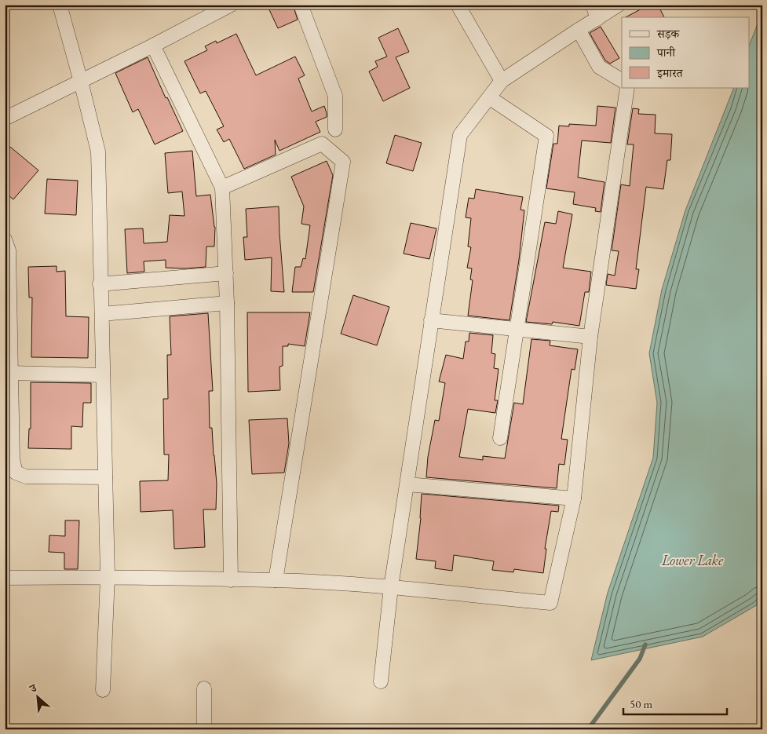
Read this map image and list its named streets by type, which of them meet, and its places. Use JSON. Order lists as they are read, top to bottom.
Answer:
{
  "water": ["Lower Lake"],
  "legend": ["सड़क", "पानी", "इमारत"],
  "scale_bar": "50 m",
  "north": "top left"
}
